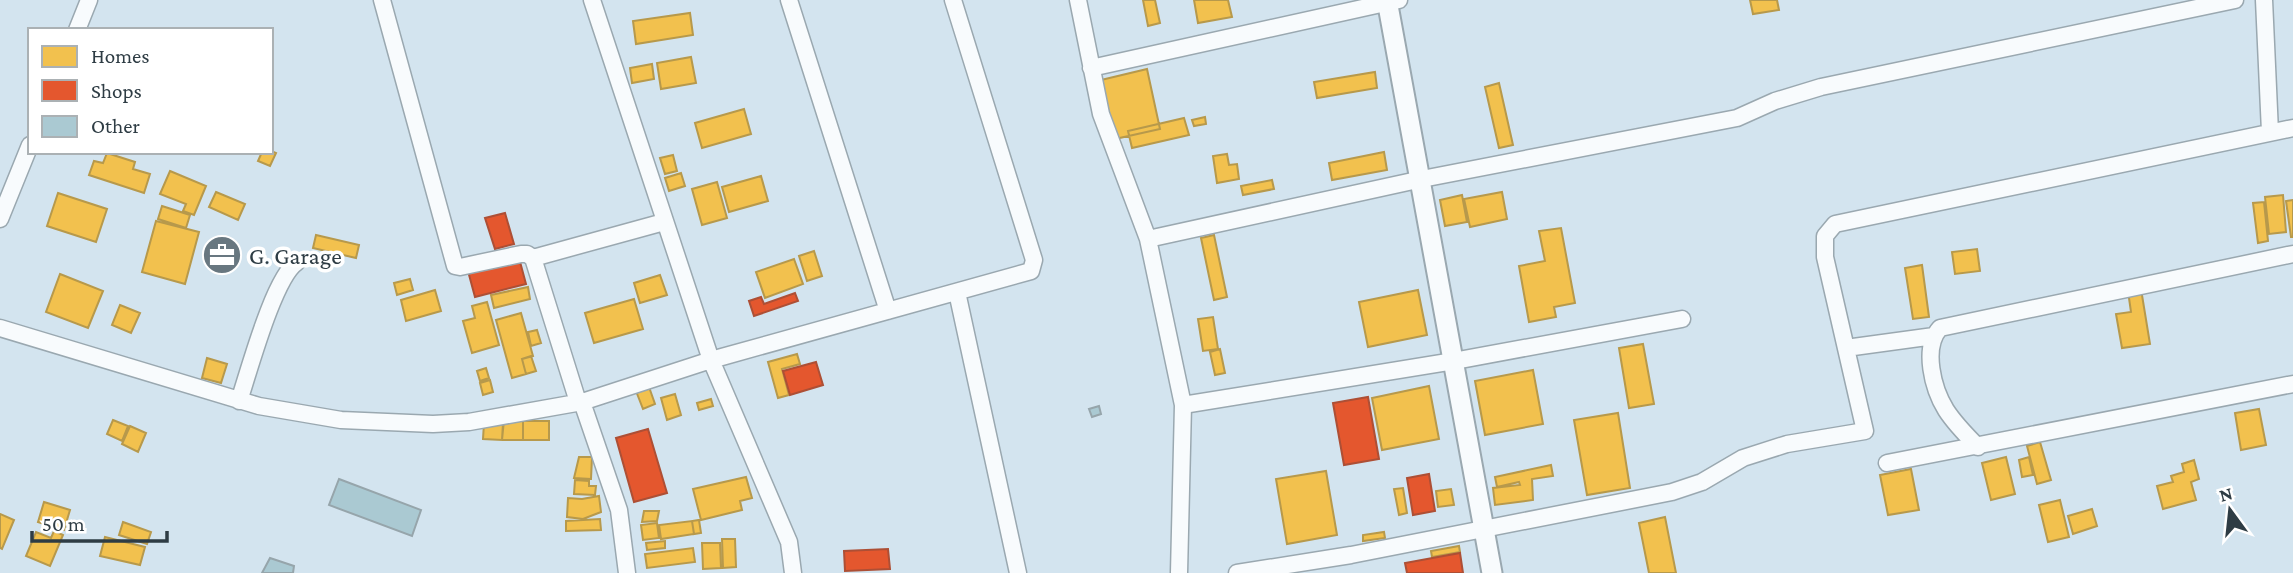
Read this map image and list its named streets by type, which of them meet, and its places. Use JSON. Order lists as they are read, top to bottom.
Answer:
{
  "places": {
    "office": ["G. Garage"]
  },
  "legend": ["Homes", "Shops", "Other"],
  "scale_bar": "50 m",
  "north": "top"
}
